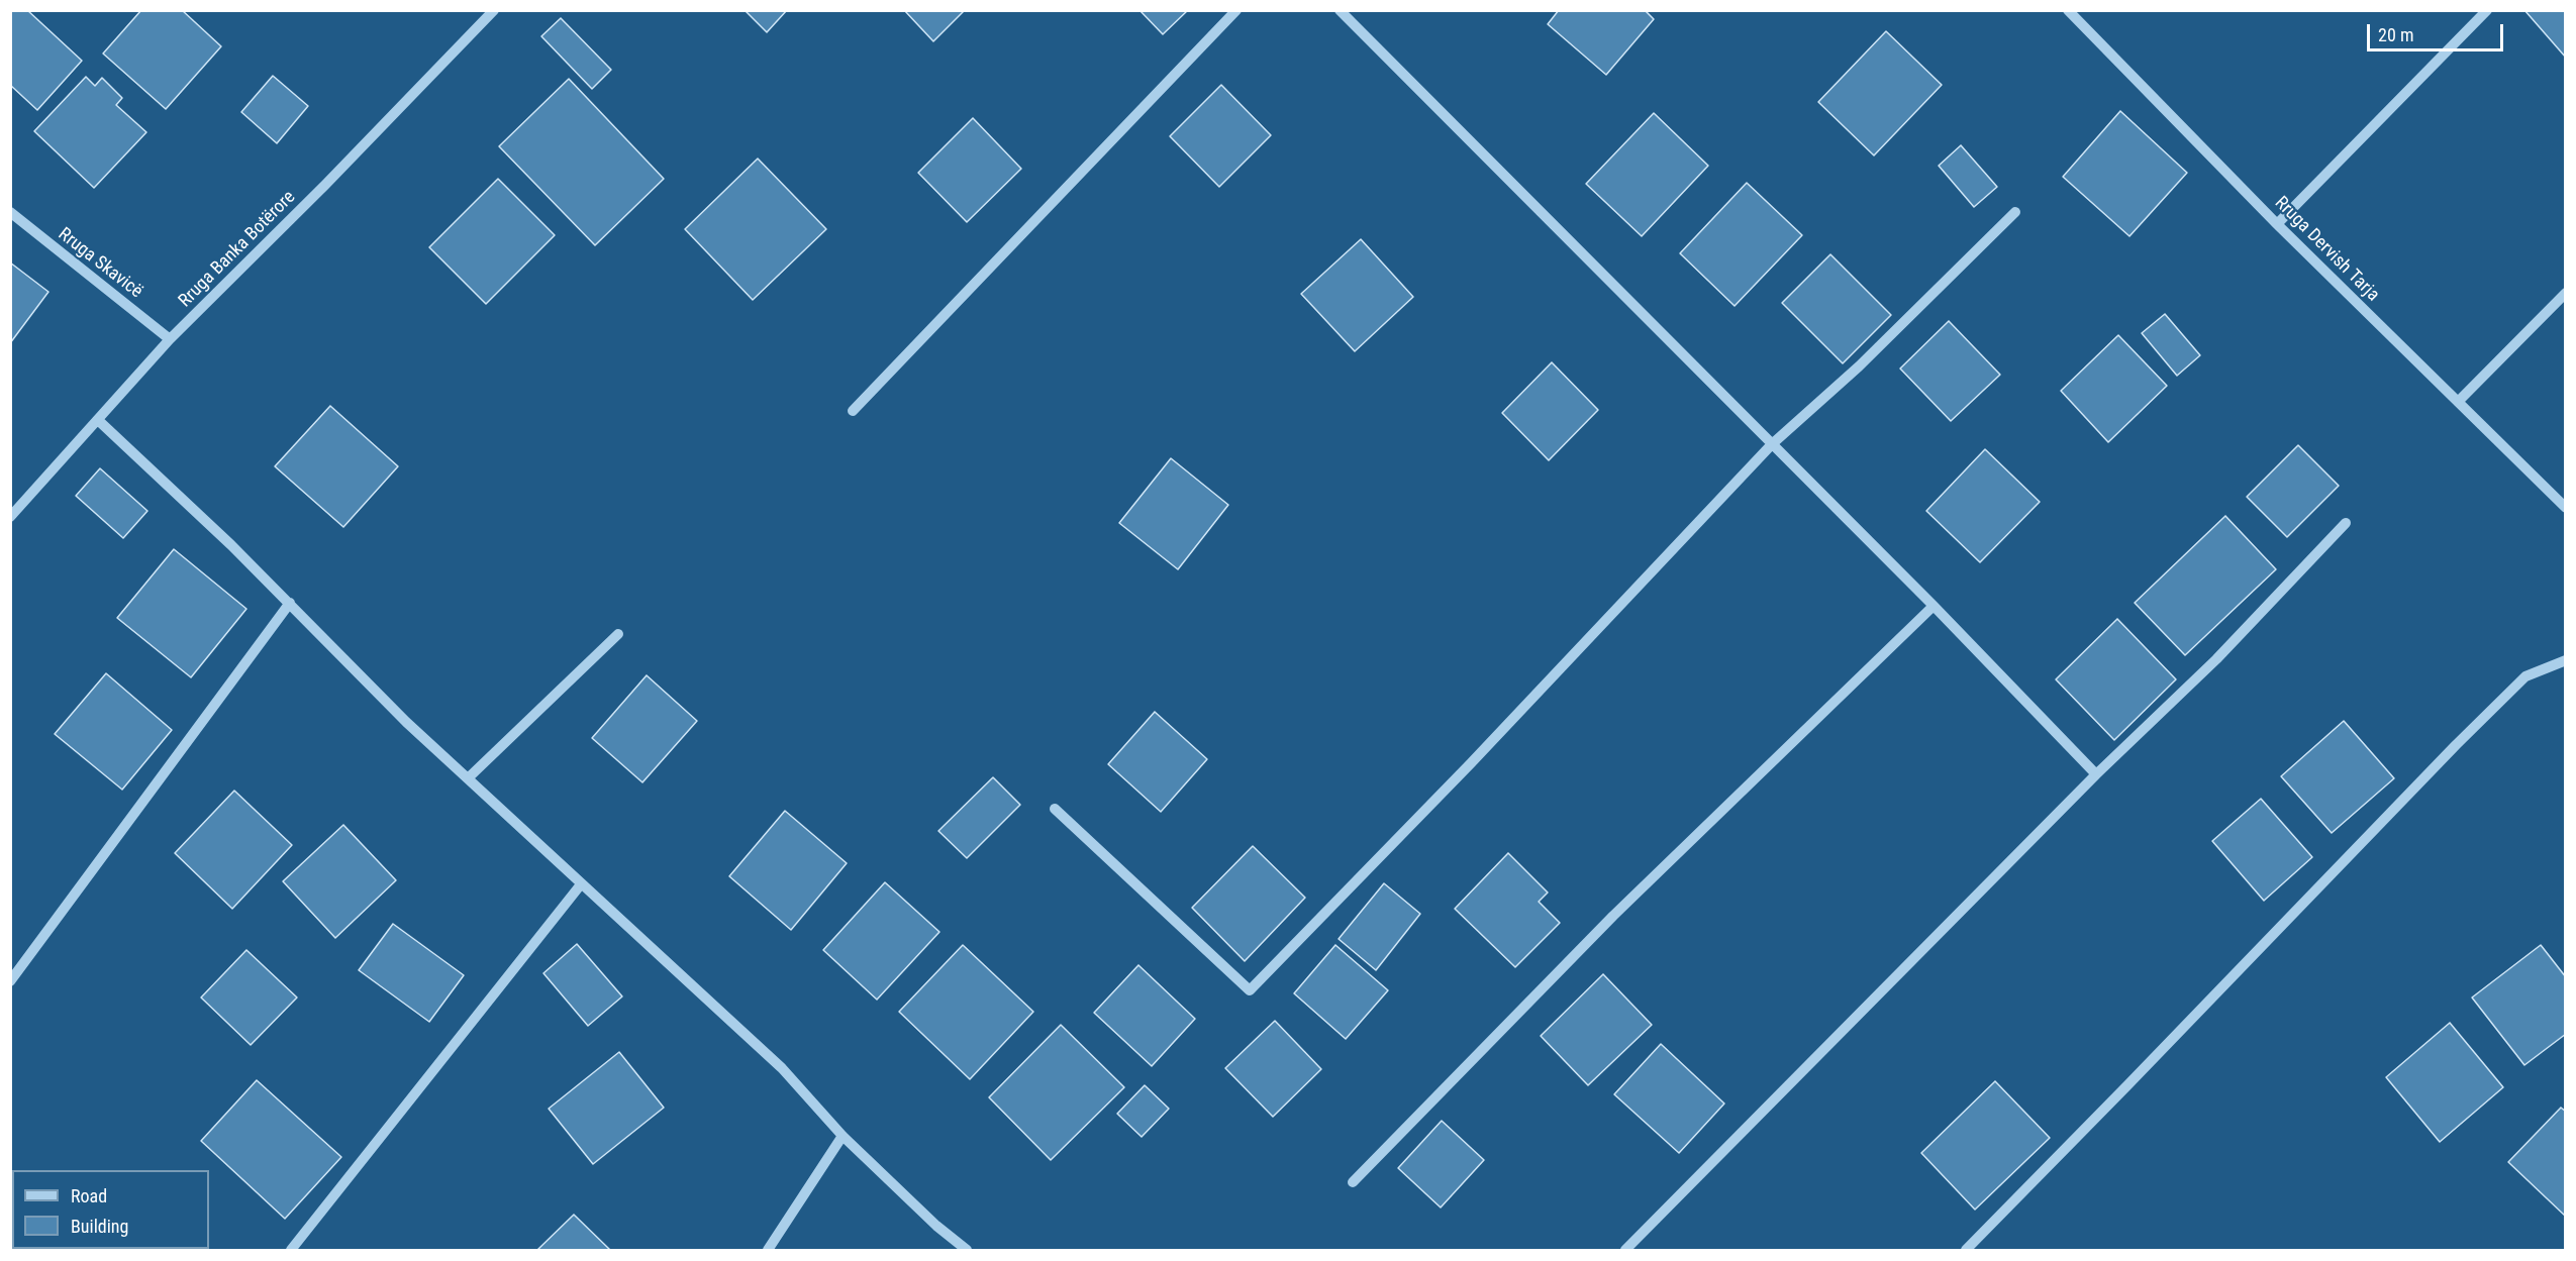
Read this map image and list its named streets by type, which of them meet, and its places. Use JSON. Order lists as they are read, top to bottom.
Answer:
{
  "streets": {
    "street": ["Rruga Banka Botërore", "Rruga Dervish Tarja", "Rruga Skavicë"]
  },
  "crossings": [
    ["Rruga Banka Botërore", "Rruga Skavicë"]
  ],
  "legend": ["Road", "Building"],
  "scale_bar": "20 m"
}
